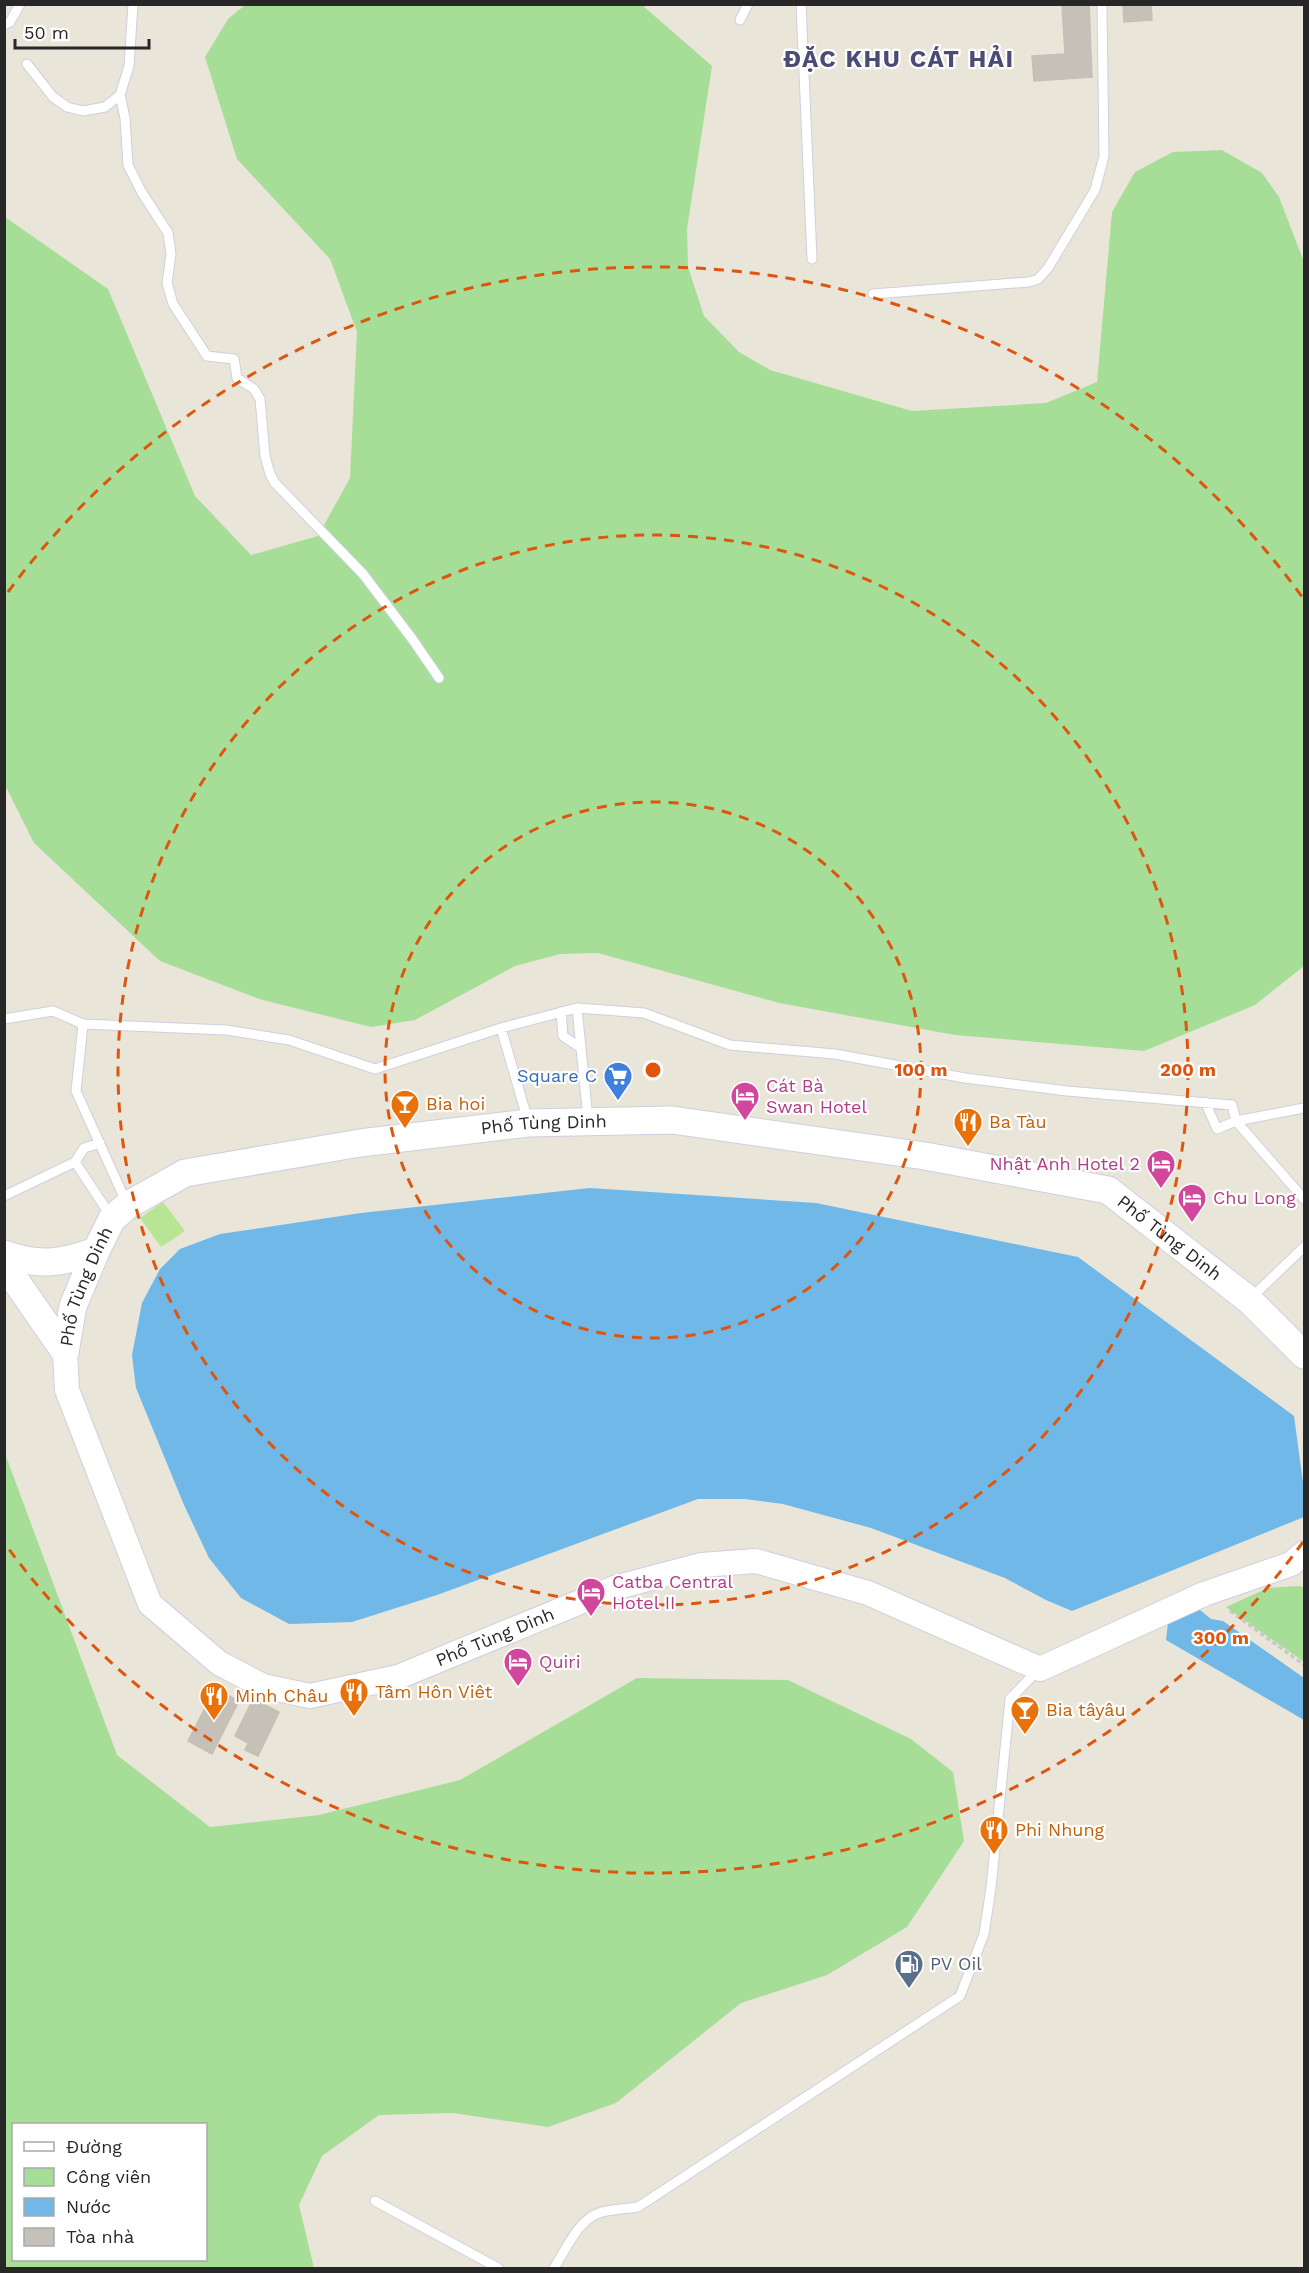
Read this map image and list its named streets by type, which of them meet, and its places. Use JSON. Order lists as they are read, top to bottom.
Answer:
{
  "streets": {
    "main road": ["Phố Tùng Dinh"]
  },
  "districts": ["ĐẶC KHU CÁT HẢI"],
  "places": {
    "supermarket": ["Square C"],
    "hotel": [
      "Cát Bà Swan Hotel",
      "Nhật Anh Hotel 2",
      "Chu Long",
      "Catba Central Hotel II",
      "Quiri"
    ],
    "bar": ["Bia hoi", "Bia tâyâu"],
    "restaurant": [
      "Ba Tàu",
      "Tâm Hôn Viêt",
      "Minh Châu",
      "Phi Nhung"
    ],
    "fuel station": ["PV Oil"]
  },
  "legend": [
    "Đường",
    "Công viên",
    "Nước",
    "Tòa nhà"
  ],
  "scale_bar": "50 m",
  "rings": ["100 m", "200 m", "300 m"]
}
